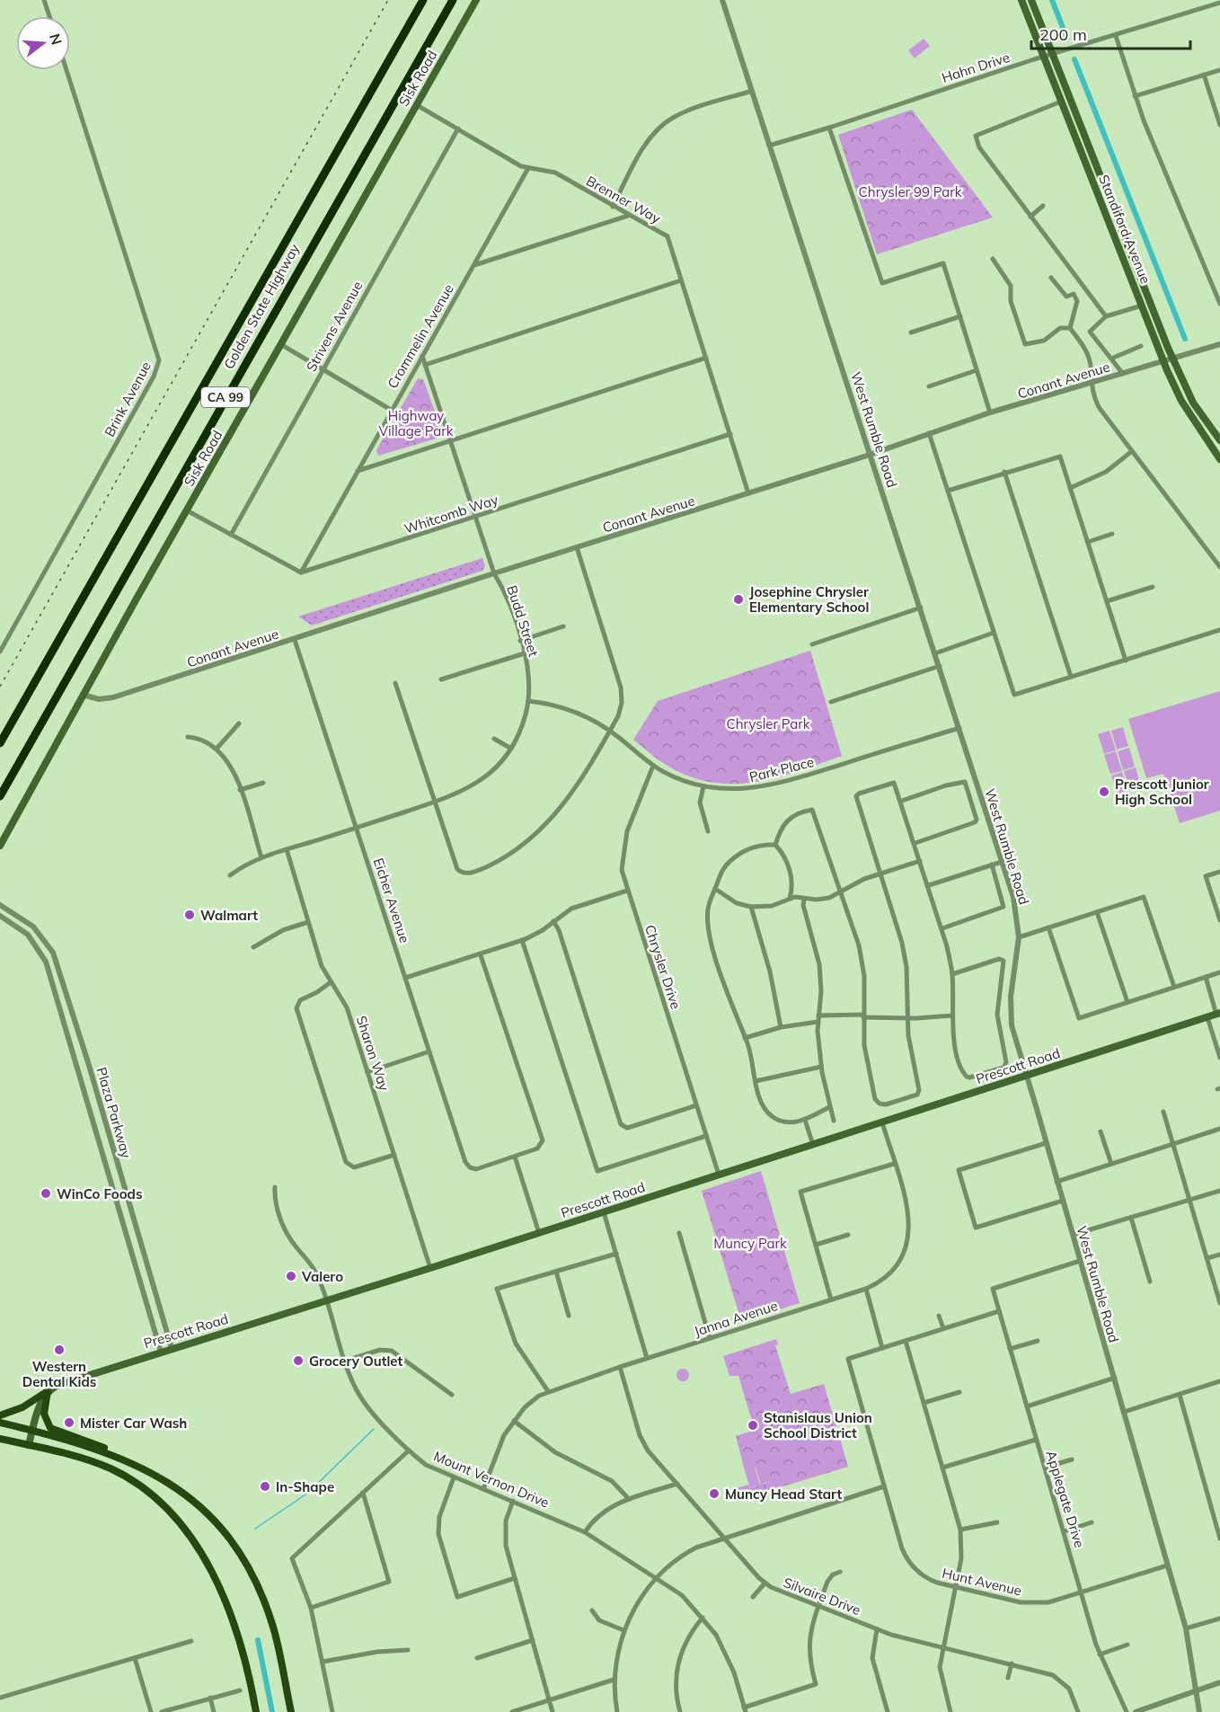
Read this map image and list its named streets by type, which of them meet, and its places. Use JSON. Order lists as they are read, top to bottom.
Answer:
{
  "streets": {
    "highway": ["Golden State Highway", "CA 99"],
    "main road": ["Sisk Road", "Standiford Avenue", "Prescott Road"],
    "street": [
      "Hahn Drive",
      "Brenner Way",
      "Strivens Avenue",
      "Crommelin Avenue",
      "Conant Avenue",
      "Brink Avenue",
      "West Rumble Road",
      "Whitcomb Way",
      "Budd Street",
      "Park Place",
      "Eicher Avenue",
      "Chrysler Drive",
      "Sharon Way",
      "Plaza Parkway",
      "Janna Avenue",
      "Mount Vernon Drive",
      "Applegate Drive",
      "Hunt Avenue",
      "Silvaire Drive"
    ]
  },
  "crossings": [
    ["Hahn Drive", "Standiford Avenue"],
    ["Hahn Drive", "West Rumble Road"],
    ["Sisk Road", "Brenner Way"],
    ["Sisk Road", "Conant Avenue"],
    ["Brenner Way", "Strivens Avenue"],
    ["Brenner Way", "Crommelin Avenue"],
    ["Brenner Way", "Conant Avenue"],
    ["Brenner Way", "Whitcomb Way"],
    ["Standiford Avenue", "Conant Avenue"],
    ["Crommelin Avenue", "Whitcomb Way"],
    ["Crommelin Avenue", "Budd Street"],
    ["Conant Avenue", "West Rumble Road"],
    ["Conant Avenue", "Budd Street"],
    ["Conant Avenue", "Eicher Avenue"],
    ["West Rumble Road", "Park Place"],
    ["West Rumble Road", "Prescott Road"],
    ["West Rumble Road", "Applegate Drive"],
    ["West Rumble Road", "Hunt Avenue"],
    ["Whitcomb Way", "Budd Street"],
    ["Budd Street", "Park Place"],
    ["Budd Street", "Eicher Avenue"],
    ["Budd Street", "Sharon Way"],
    ["Park Place", "Chrysler Drive"],
    ["Chrysler Drive", "Prescott Road"],
    ["Sharon Way", "Prescott Road"],
    ["Prescott Road", "Plaza Parkway"],
    ["Prescott Road", "Janna Avenue"],
    ["Prescott Road", "Mount Vernon Drive"],
    ["Janna Avenue", "Mount Vernon Drive"],
    ["Janna Avenue", "Silvaire Drive"],
    ["Applegate Drive", "Hunt Avenue"]
  ],
  "parks": [
    "Chrysler 99 Park",
    "Highway Village Park",
    "Chrysler Park",
    "Muncy Park"
  ],
  "places": [
    "Josephine Chrysler Elementary School",
    "Prescott Junior High School",
    "Walmart",
    "WinCo Foods",
    "Valero",
    "Western Dental Kids",
    "Grocery Outlet",
    "Mister Car Wash",
    "Stanislaus Union School District",
    "In-Shape",
    "Muncy Head Start"
  ],
  "scale_bar": "200 m",
  "north": "right"
}
